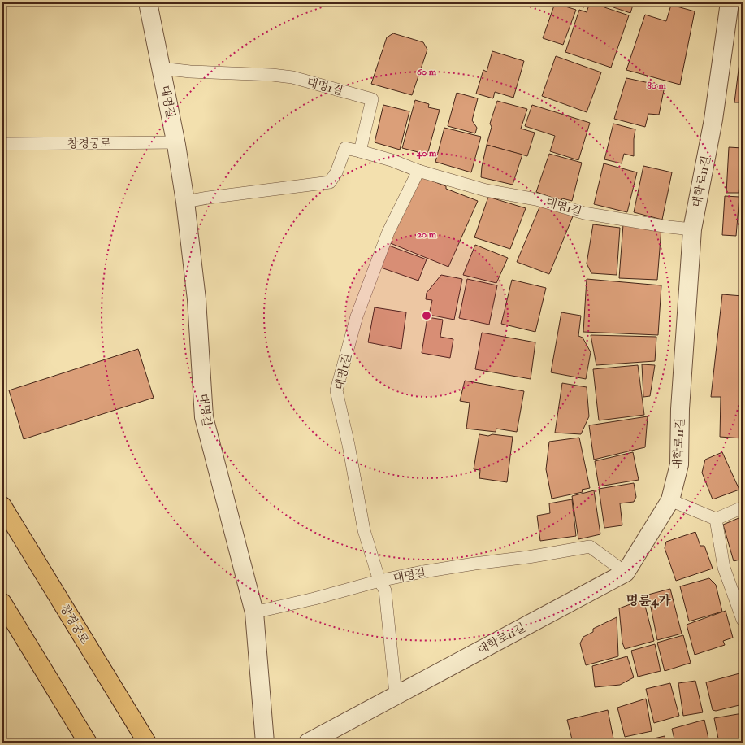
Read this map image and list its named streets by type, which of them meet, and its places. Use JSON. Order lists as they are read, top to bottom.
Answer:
{
  "streets": {
    "main road": ["창경궁로"],
    "street": ["대명길", "대학로11길"],
    "lane": ["대명1길"]
  },
  "crossings": [
    ["대명1길", "대명길"],
    ["대명1길", "대학로11길"],
    ["대명길", "창경궁로"],
    ["대명길", "대학로11길"]
  ],
  "districts": ["명륜4가"],
  "rings": [
    "60 m",
    "80 m",
    "40 m",
    "20 m"
  ]
}
